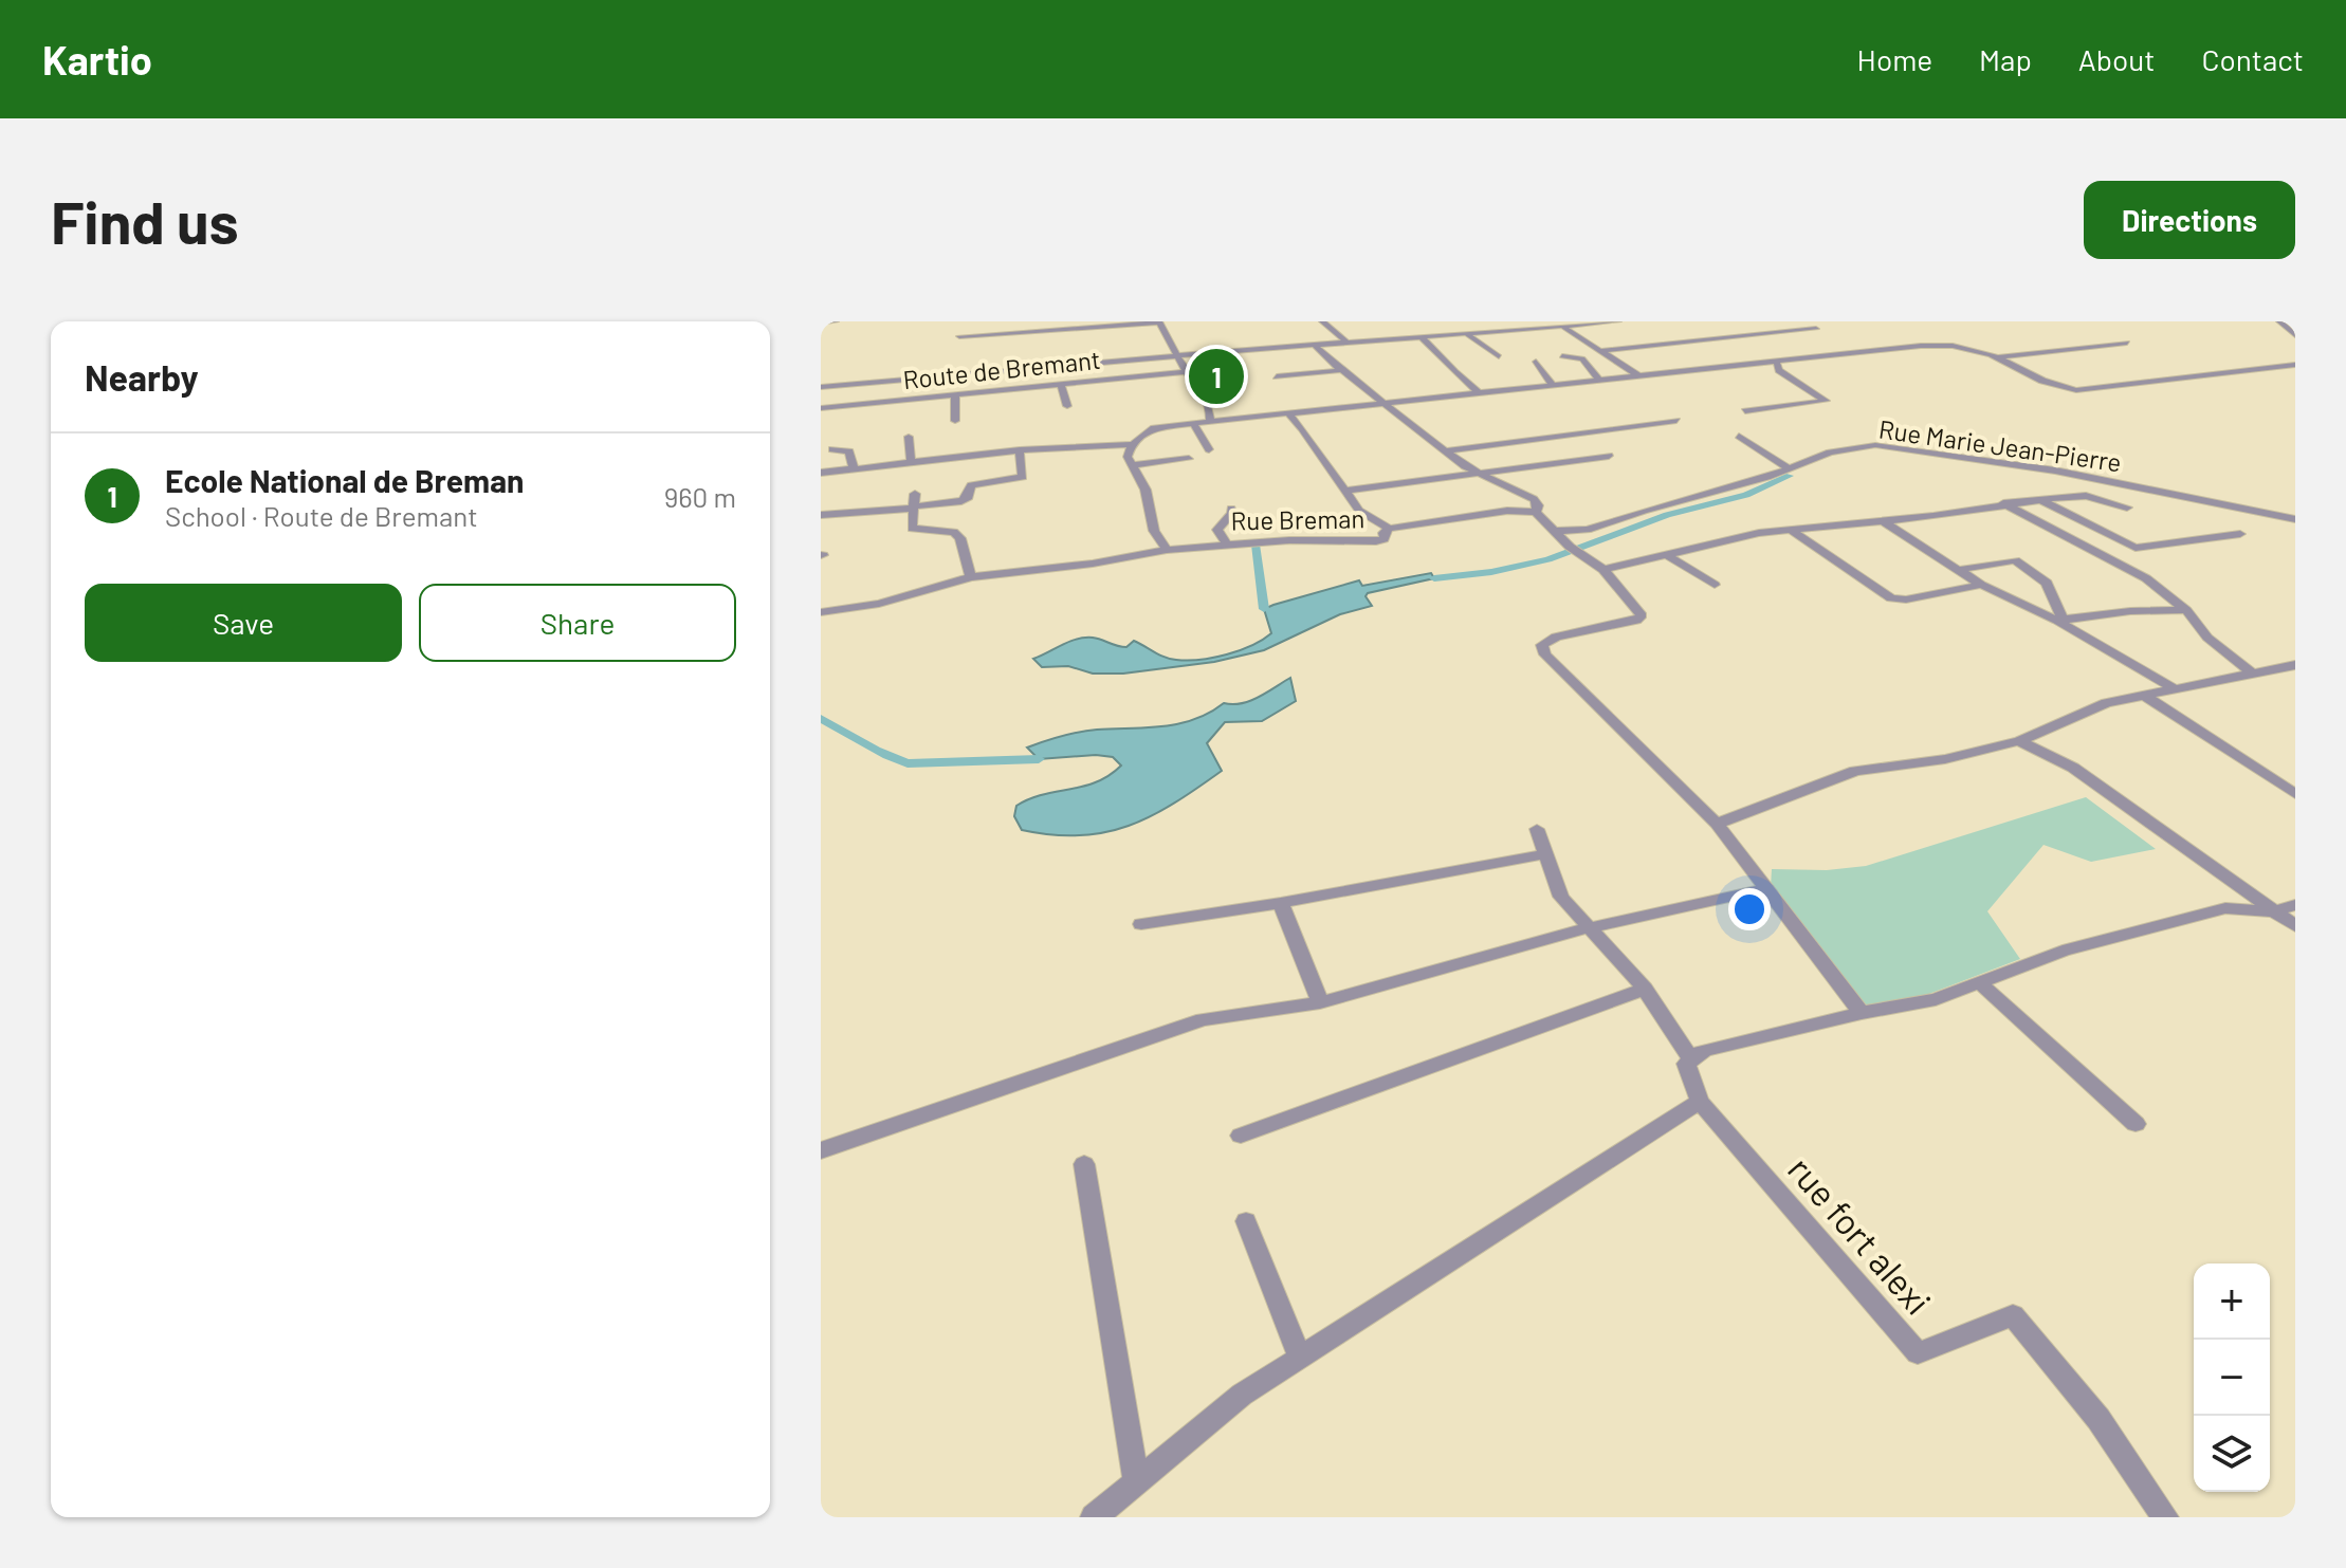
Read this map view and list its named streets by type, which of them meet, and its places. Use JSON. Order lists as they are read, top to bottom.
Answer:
{
  "streets": {
    "street": [
      "Route de Bremant",
      "Rue Marie Jean-Pierre",
      "Rue Breman",
      "rue fort alexi"
    ]
  },
  "page": {
    "header": "Kartio",
    "nav": [
      "Home",
      "Map",
      "About",
      "Contact"
    ],
    "buttons": [
      "Directions",
      ["Save", "Share"]
    ],
    "title": "Find us",
    "heading": "Nearby",
    "pins": "1",
    "list": [
      {
        "mark": "1",
        "name": "Ecole National de Breman",
        "note": "School · Route de Bremant",
        "value": "960 m"
      }
    ],
    "map_buttons": ["+", "−"]
  }
}
